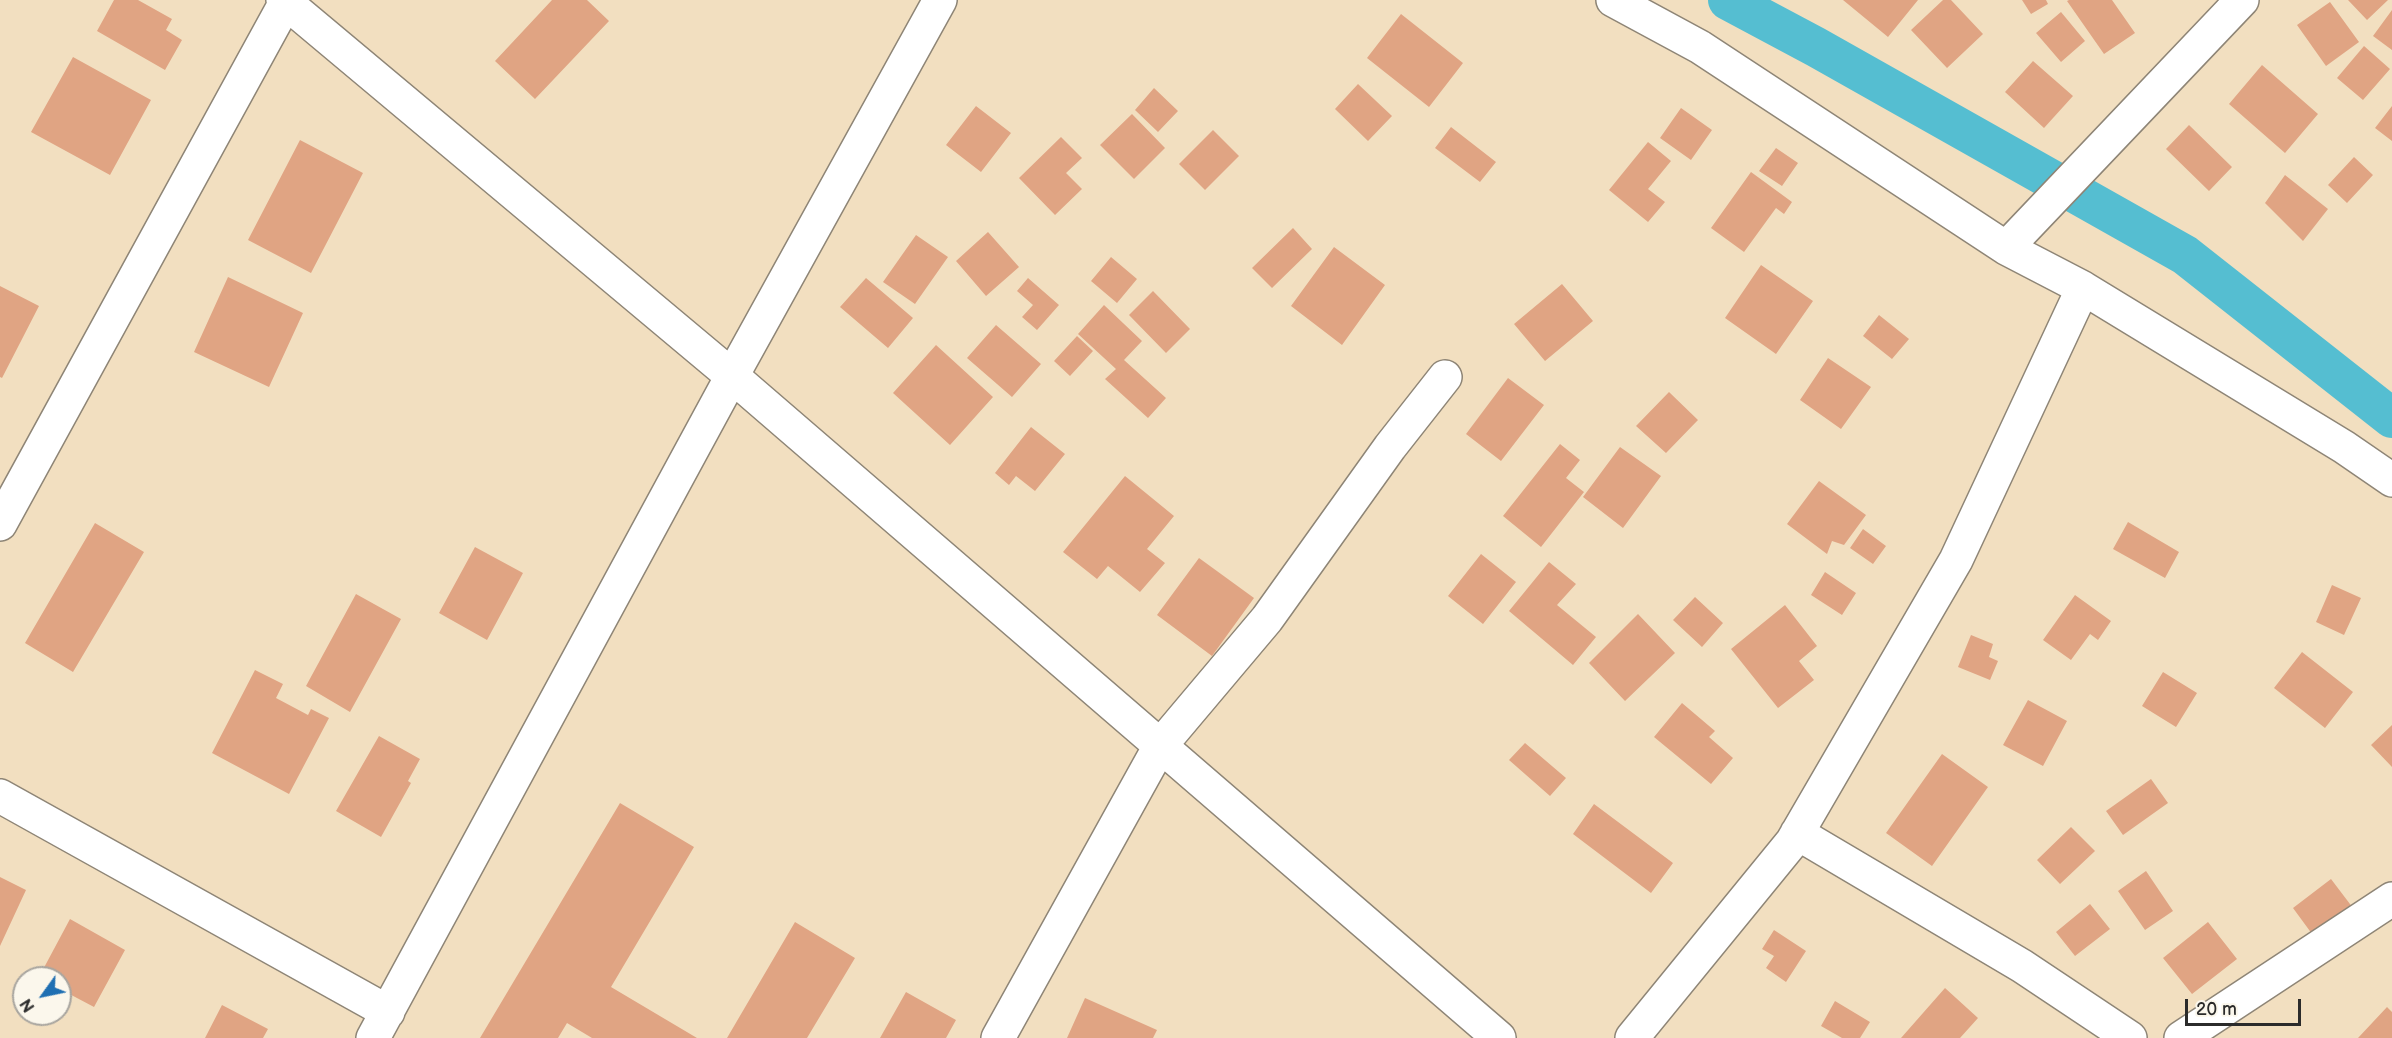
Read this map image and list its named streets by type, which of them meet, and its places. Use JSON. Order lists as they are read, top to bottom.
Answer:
{
  "scale_bar": "20 m",
  "north": "bottom left"
}
